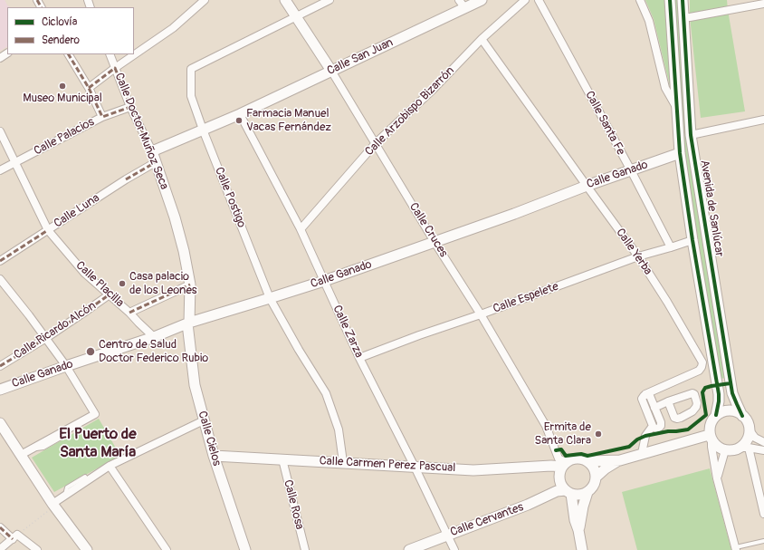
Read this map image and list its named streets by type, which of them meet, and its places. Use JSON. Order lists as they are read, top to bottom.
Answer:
{
  "streets": {
    "street": [
      "Calle San Juan",
      "Calle Arzobispo Bizarrón",
      "Calle Santa Fe",
      "Calle Doctor Muñoz Seca",
      "Calle Palacios",
      "Calle Ganado",
      "Calle Postigo",
      "Avenida de Sanlúcar",
      "Calle Luna",
      "Calle Cruces",
      "Calle Yerba",
      "Calle Placilla",
      "Calle Espelete",
      "Calle Ricardo Alcón",
      "Calle Zarza",
      "Calle Cielos",
      "Calle Carmen Perez Pascual",
      "Calle Rosa",
      "Calle Cervantes"
    ]
  },
  "crossings": [
    ["Calle San Juan", "Calle Cruces"],
    ["Calle San Juan", "Calle Zarza"],
    ["Calle Arzobispo Bizarrón", "Calle Cruces"],
    ["Calle Arzobispo Bizarrón", "Calle Yerba"],
    ["Calle Arzobispo Bizarrón", "Calle Zarza"],
    ["Calle Santa Fe", "Calle Ganado"],
    ["Calle Santa Fe", "Calle Espelete"],
    ["Calle Doctor Muñoz Seca", "Calle Palacios"],
    ["Calle Doctor Muñoz Seca", "Calle Ganado"],
    ["Calle Doctor Muñoz Seca", "Calle Luna"],
    ["Calle Doctor Muñoz Seca", "Calle Cielos"],
    ["Calle Palacios", "Calle Placilla"],
    ["Calle Ganado", "Calle Postigo"],
    ["Calle Ganado", "Avenida de Sanlúcar"],
    ["Calle Ganado", "Calle Cruces"],
    ["Calle Ganado", "Calle Yerba"],
    ["Calle Ganado", "Calle Placilla"],
    ["Calle Ganado", "Calle Zarza"],
    ["Calle Ganado", "Calle Cielos"],
    ["Calle Postigo", "Calle Cruces"],
    ["Calle Postigo", "Calle Carmen Perez Pascual"],
    ["Avenida de Sanlúcar", "Calle Espelete"],
    ["Calle Luna", "Calle Placilla"],
    ["Calle Cruces", "Calle Espelete"],
    ["Calle Cruces", "Calle Carmen Perez Pascual"],
    ["Calle Cruces", "Calle Cervantes"],
    ["Calle Yerba", "Calle Espelete"],
    ["Calle Placilla", "Calle Ricardo Alcón"],
    ["Calle Espelete", "Calle Zarza"],
    ["Calle Zarza", "Calle Carmen Perez Pascual"],
    ["Calle Zarza", "Calle Cervantes"],
    ["Calle Cielos", "Calle Carmen Perez Pascual"],
    ["Calle Carmen Perez Pascual", "Calle Rosa"],
    ["Calle Carmen Perez Pascual", "Calle Cervantes"]
  ],
  "districts": ["El Puerto de Santa María"],
  "places": [
    "Museo Municipal",
    "Farmacia Manuel Vacas Fernández",
    "Casa palacio de los Leones",
    "Centro de Salud Doctor Federico Rubio",
    "Ermita de Santa Clara"
  ],
  "legend": ["Ciclovía", "Sendero"]
}
